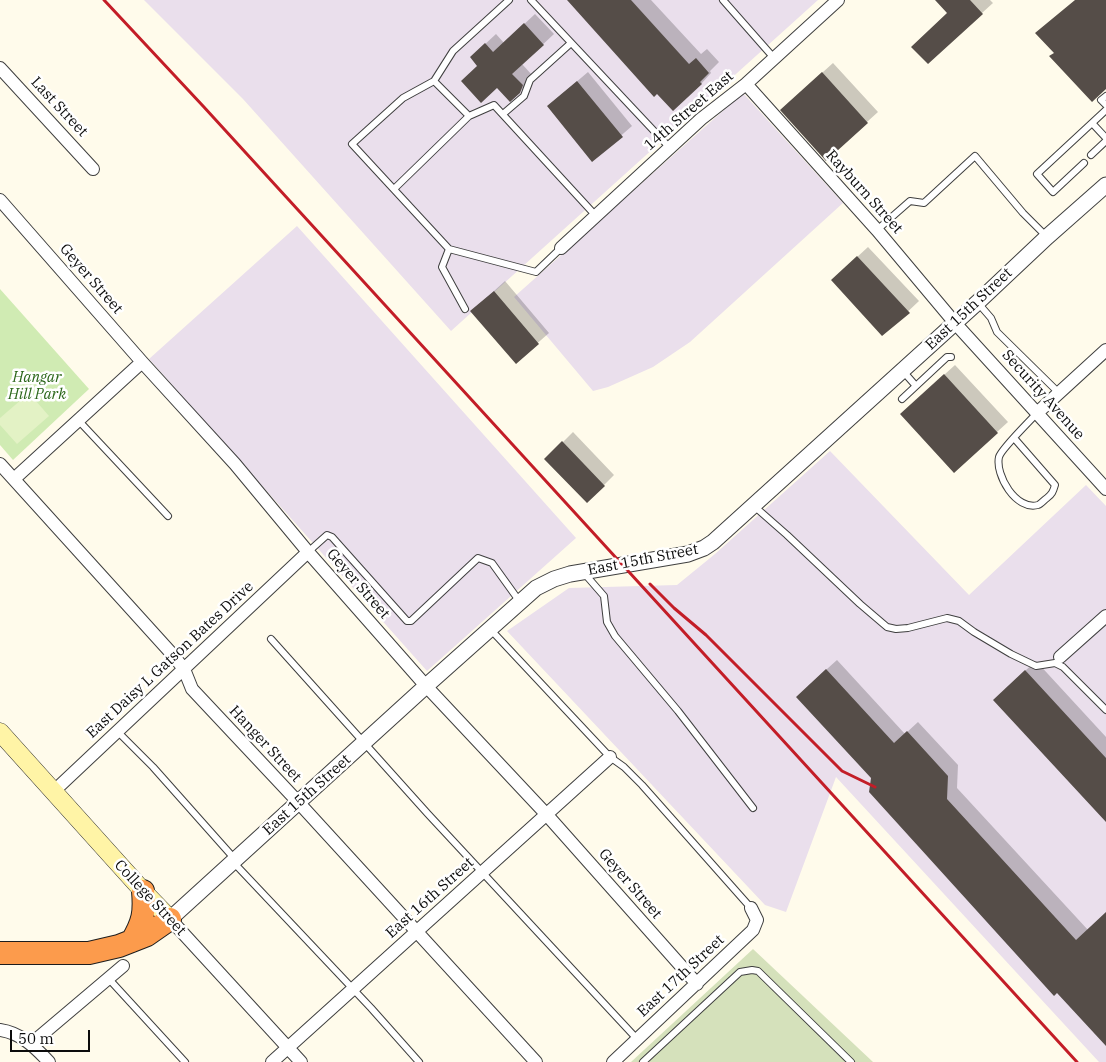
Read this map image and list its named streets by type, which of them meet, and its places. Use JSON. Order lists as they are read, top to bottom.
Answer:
{
  "streets": {
    "main road": ["College Street"],
    "street": [
      "Last Street",
      "14th Street East",
      "Rayburn Street",
      "Geyer Street",
      "East 15th Street",
      "Security Avenue",
      "East Daisy L Gatson Bates Drive",
      "Hanger Street",
      "East 16th Street",
      "East 17th Street"
    ]
  },
  "crossings": [
    ["14th Street East", "Rayburn Street"],
    ["Rayburn Street", "East 15th Street"],
    ["Rayburn Street", "Security Avenue"],
    ["Geyer Street", "East 15th Street"],
    ["Geyer Street", "East Daisy L Gatson Bates Drive"],
    ["Geyer Street", "East 16th Street"],
    ["Geyer Street", "East 17th Street"],
    ["East 15th Street", "Security Avenue"],
    ["East 15th Street", "Hanger Street"],
    ["East 15th Street", "College Street"],
    ["East Daisy L Gatson Bates Drive", "Hanger Street"],
    ["East Daisy L Gatson Bates Drive", "College Street"],
    ["Hanger Street", "East 16th Street"],
    ["College Street", "East 16th Street"]
  ],
  "parks": ["Hangar Hill Park"],
  "scale_bar": "50 m"
}
